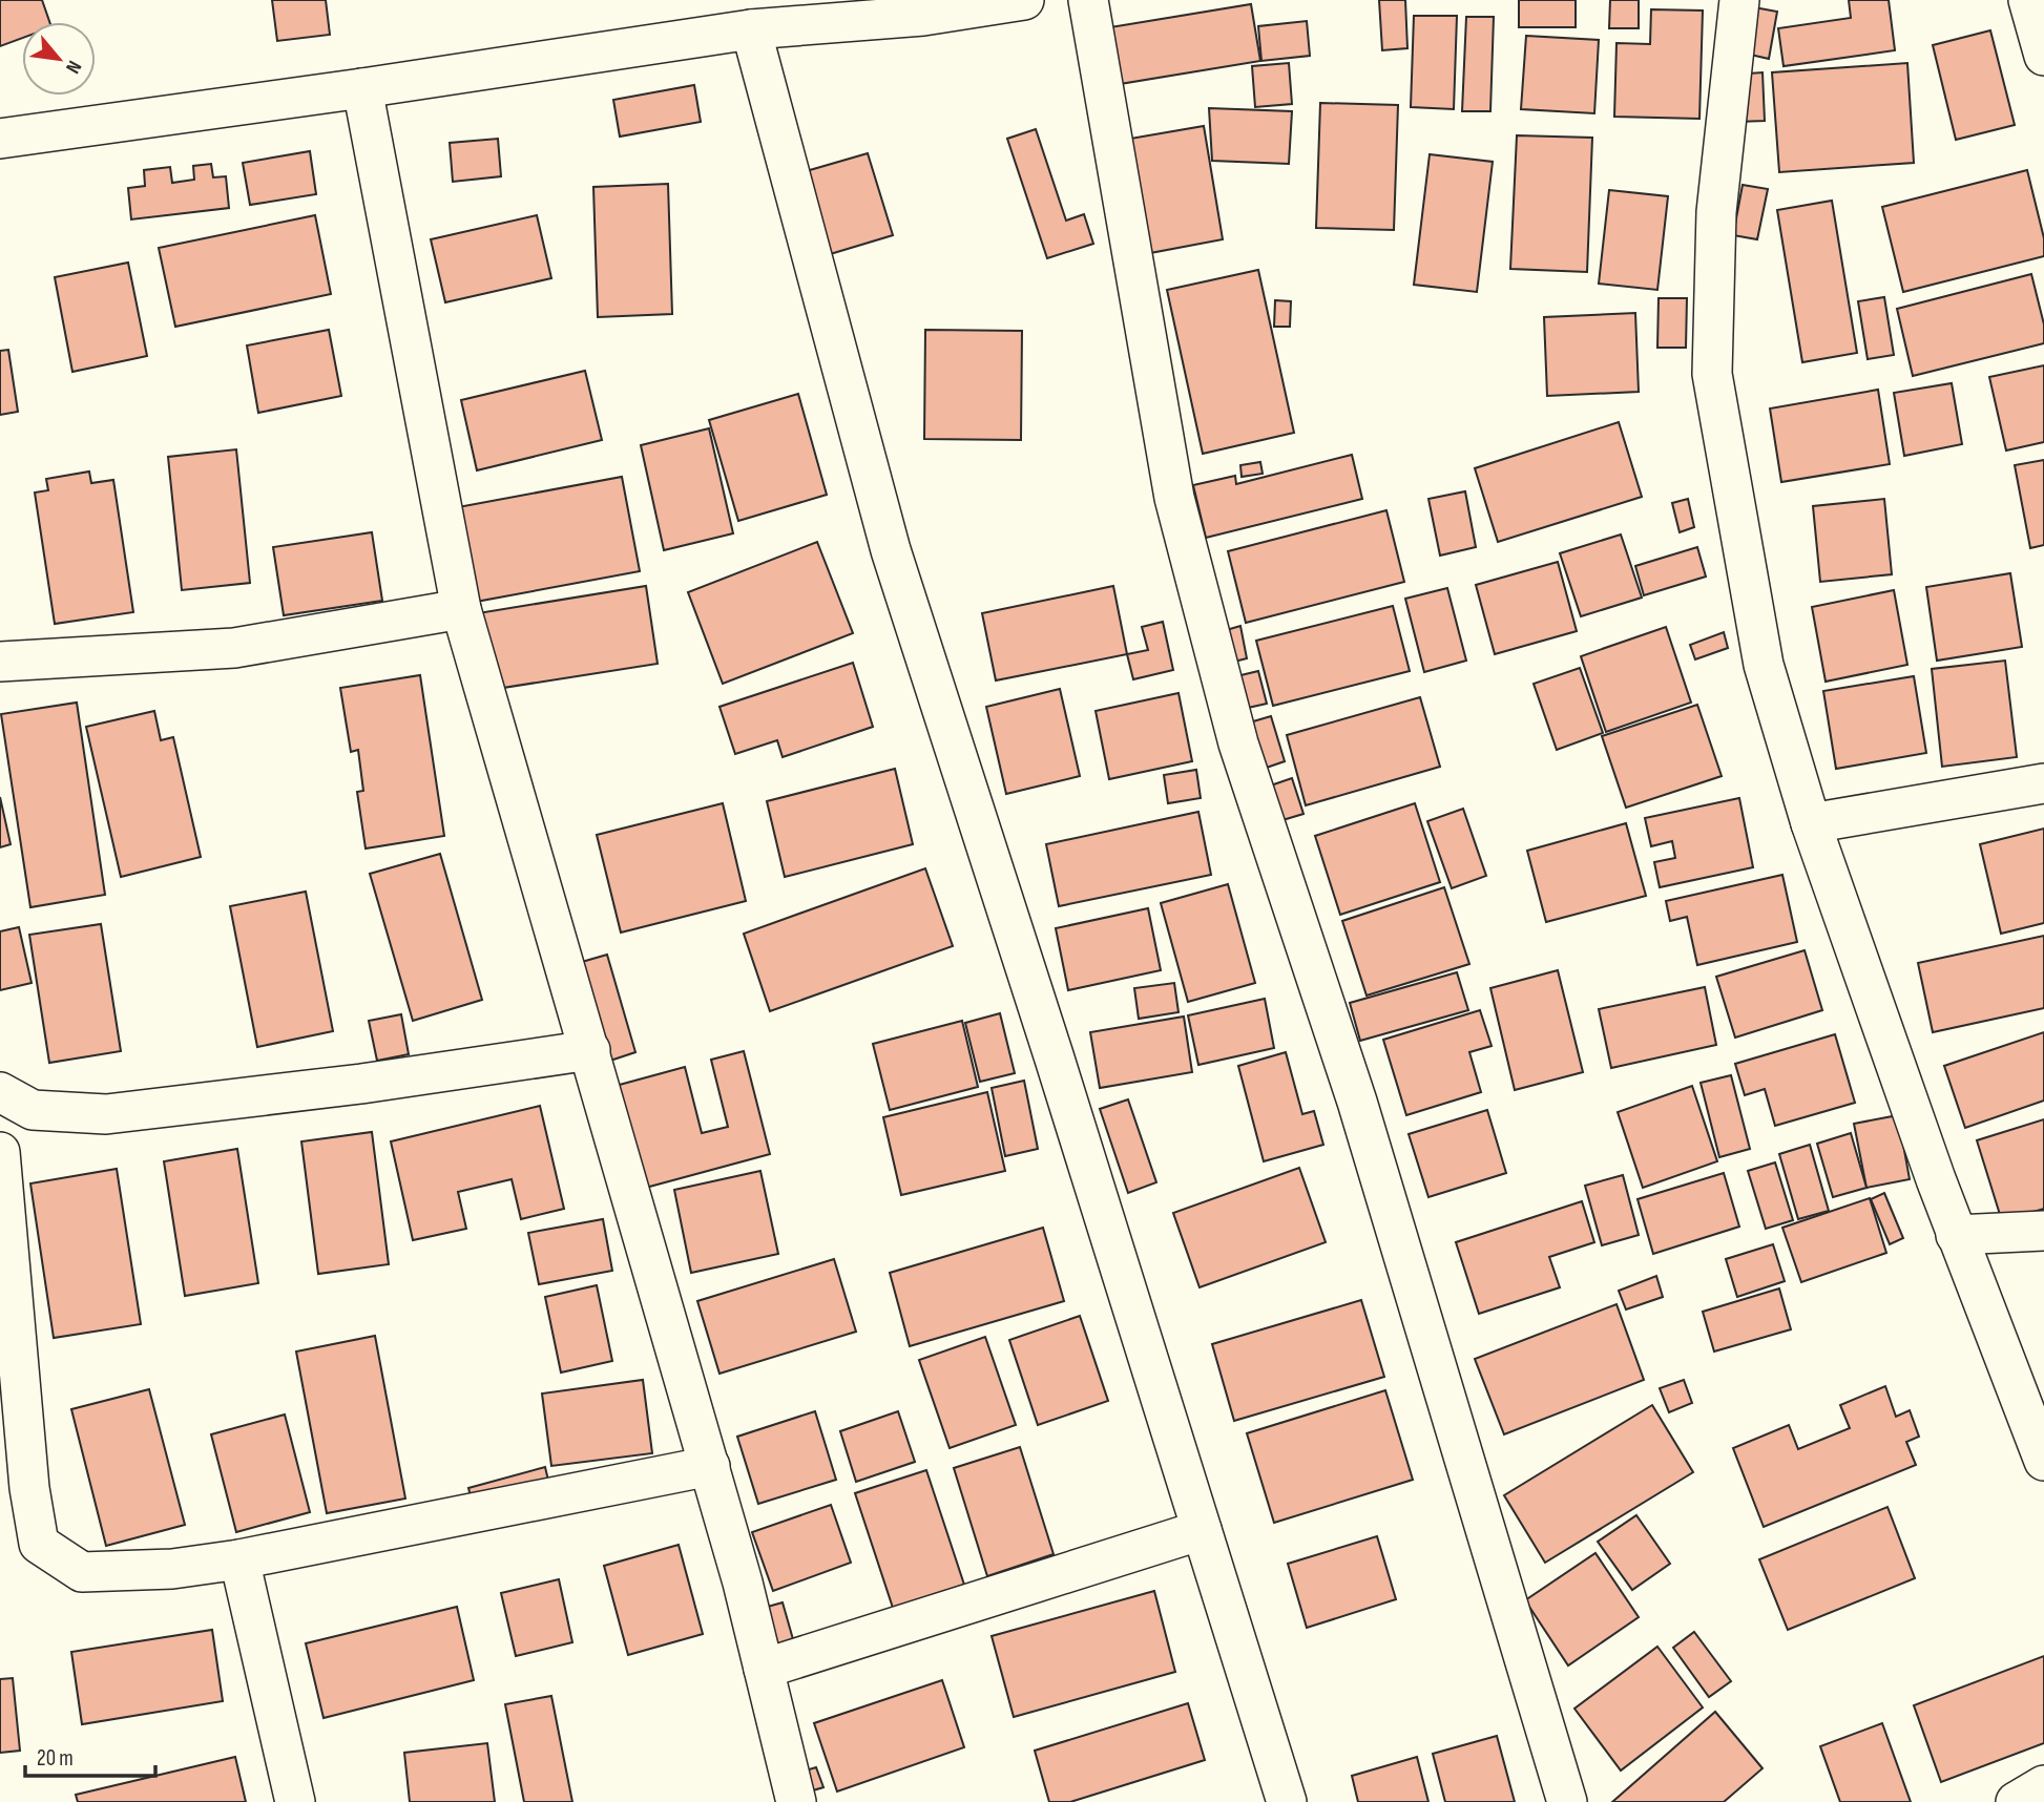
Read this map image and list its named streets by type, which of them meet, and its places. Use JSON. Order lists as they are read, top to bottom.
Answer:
{
  "scale_bar": "20 m",
  "north": "bottom right"
}
